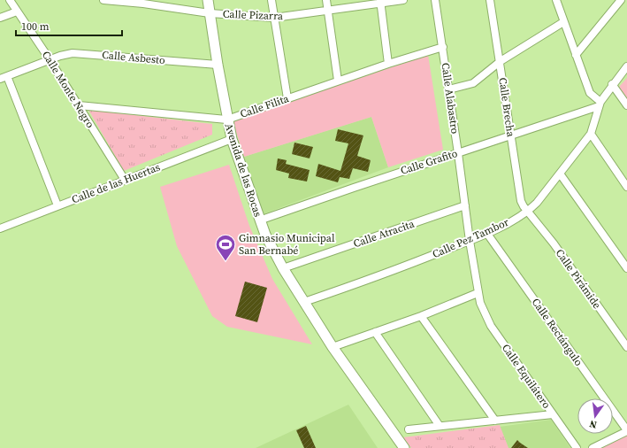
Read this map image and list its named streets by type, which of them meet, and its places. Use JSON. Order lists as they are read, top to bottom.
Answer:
{
  "streets": {
    "street": [
      "Calle Pizarra",
      "Calle Asbesto",
      "Calle Monte Negro",
      "Calle Alabastro",
      "Calle Filita",
      "Calle Brecha",
      "Calle Grafito",
      "Avenida de las Rocas",
      "Calle de las Huertas",
      "Calle Atracita",
      "Calle Pez Tambor",
      "Calle Pirámide",
      "Calle Rectángulo",
      "Calle Equilátero"
    ]
  },
  "crossings": [
    ["Calle Pizarra", "Avenida de las Rocas"],
    ["Calle Asbesto", "Calle Monte Negro"],
    ["Calle Asbesto", "Avenida de las Rocas"],
    ["Calle Monte Negro", "Calle Filita"],
    ["Calle Monte Negro", "Calle de las Huertas"],
    ["Calle Alabastro", "Calle Filita"],
    ["Calle Alabastro", "Calle Grafito"],
    ["Calle Alabastro", "Calle Atracita"],
    ["Calle Alabastro", "Calle Pez Tambor"],
    ["Calle Alabastro", "Calle Equilátero"],
    ["Calle Filita", "Avenida de las Rocas"],
    ["Calle Brecha", "Calle Grafito"],
    ["Calle Brecha", "Calle Pez Tambor"],
    ["Calle Brecha", "Calle Pirámide"],
    ["Calle Grafito", "Avenida de las Rocas"],
    ["Calle Grafito", "Calle Pez Tambor"],
    ["Avenida de las Rocas", "Calle de las Huertas"],
    ["Avenida de las Rocas", "Calle Atracita"],
    ["Avenida de las Rocas", "Calle Pez Tambor"],
    ["Calle Pez Tambor", "Calle Pirámide"],
    ["Calle Pez Tambor", "Calle Rectángulo"]
  ],
  "places": {
    "sports": ["Gimnasio Municipal San Bernabé"]
  },
  "scale_bar": "100 m",
  "north": "bottom"
}
